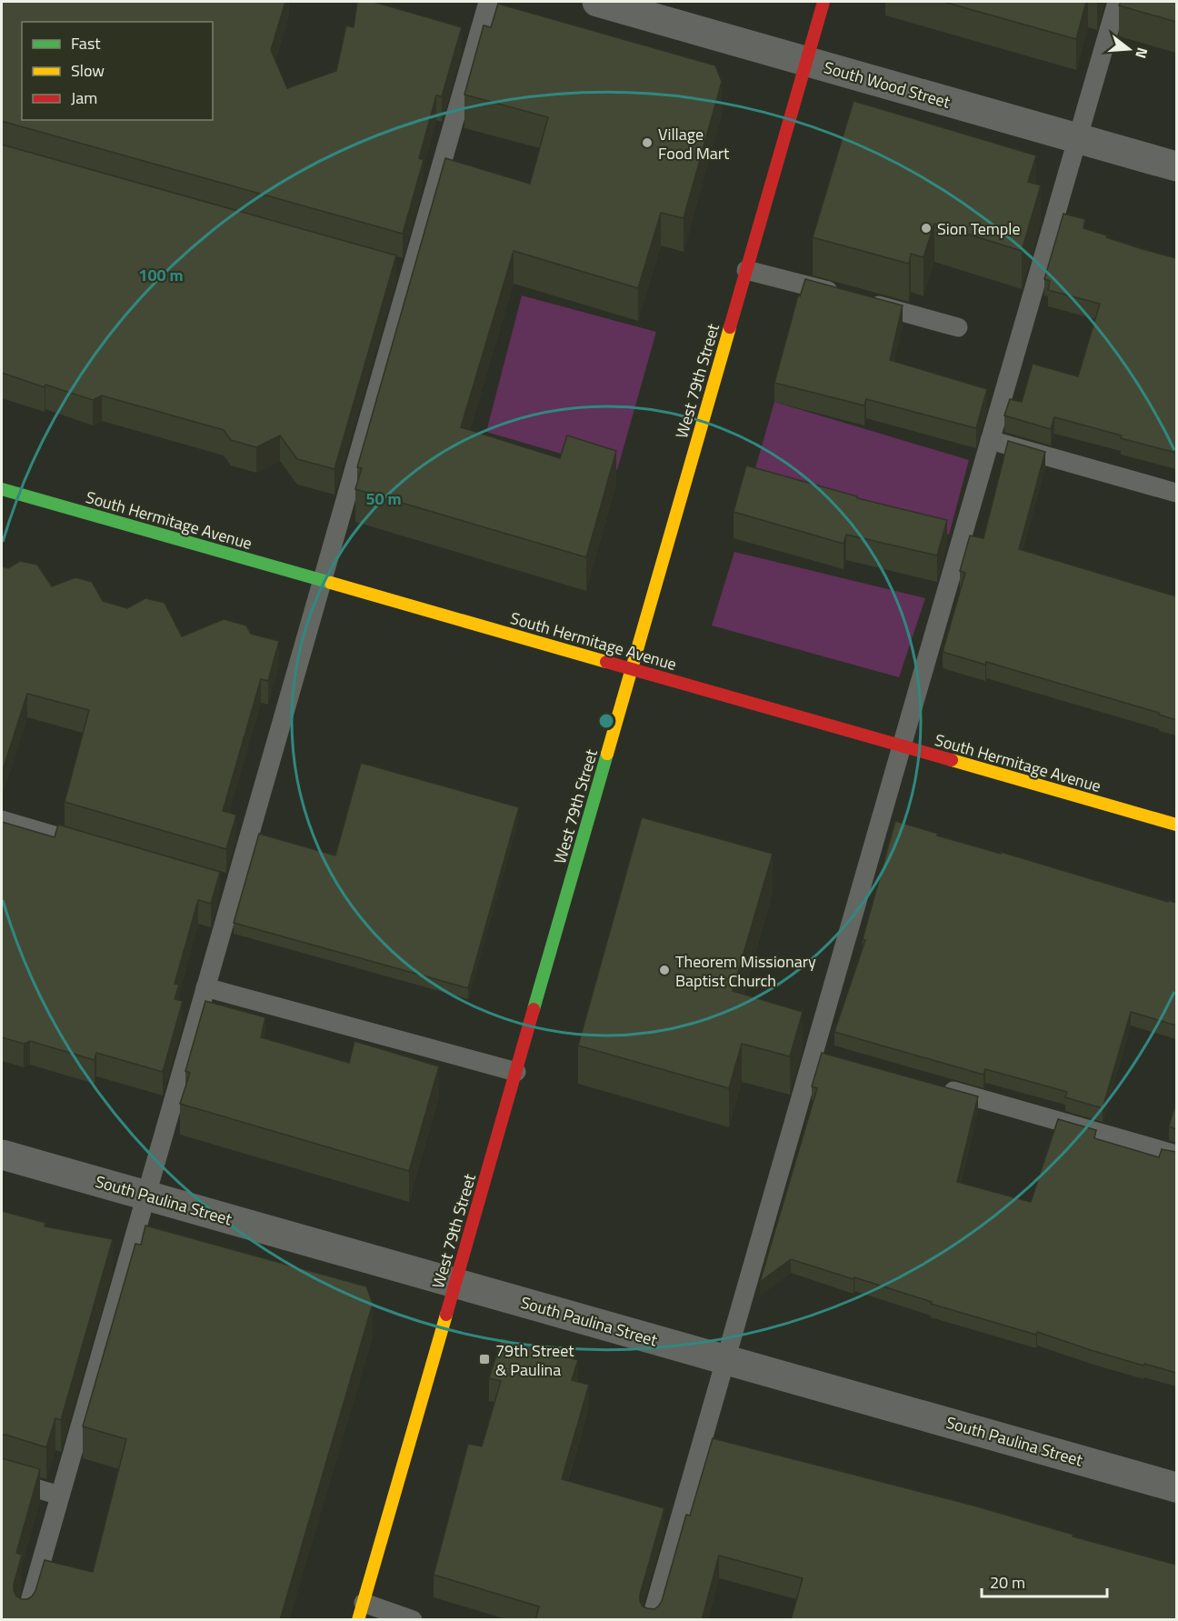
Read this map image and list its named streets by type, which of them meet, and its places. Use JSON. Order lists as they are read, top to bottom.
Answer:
{
  "streets": {
    "main road": ["West 79th Street", "South Hermitage Avenue"],
    "street": ["South Wood Street", "South Paulina Street"]
  },
  "crossings": [
    ["South Wood Street", "West 79th Street"],
    ["West 79th Street", "South Hermitage Avenue"],
    ["West 79th Street", "South Paulina Street"]
  ],
  "places": {
    "other": ["Village Food Mart", "Sion Temple", "Theorem Missionary Baptist Church"],
    "transit": ["79th Street & Paulina"]
  },
  "legend": ["Fast", "Slow", "Jam"],
  "scale_bar": "20 m",
  "north": "right",
  "rings": ["100 m", "50 m"]
}
